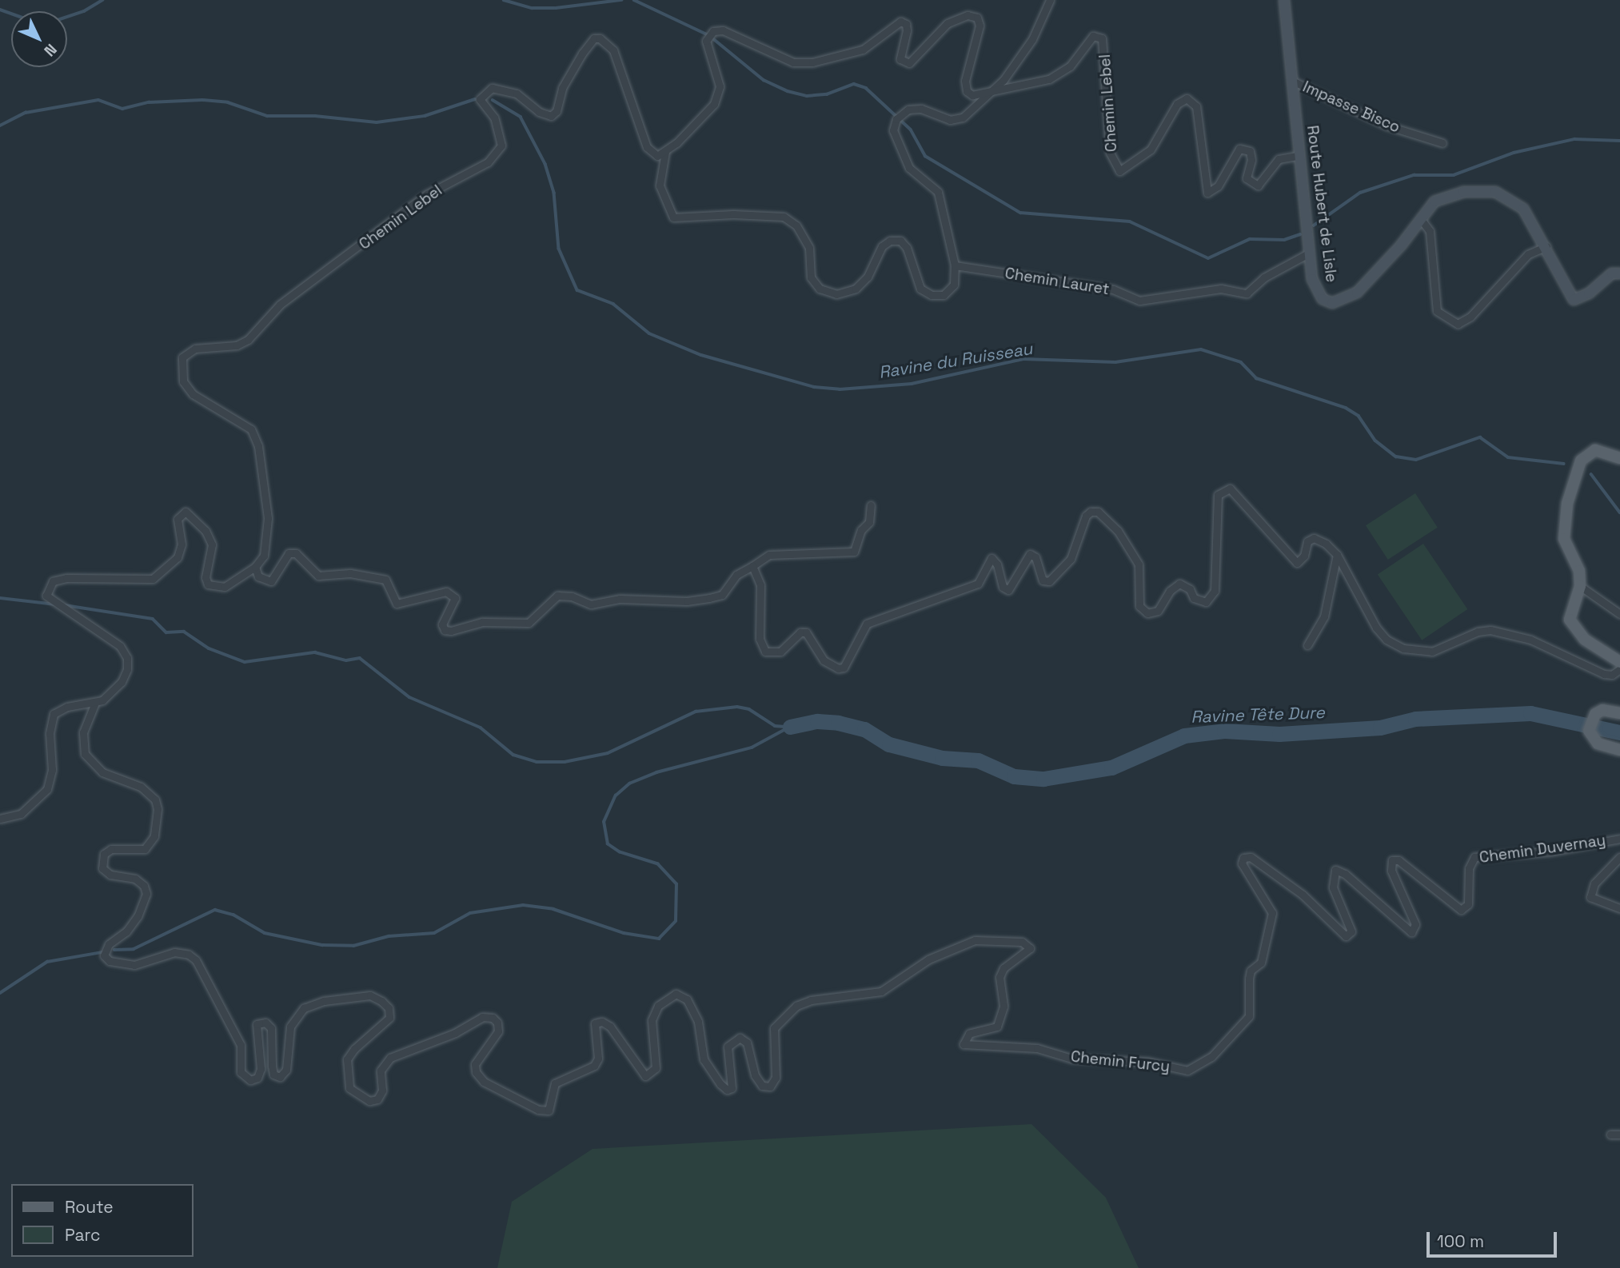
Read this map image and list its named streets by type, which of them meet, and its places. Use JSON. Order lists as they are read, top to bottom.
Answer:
{
  "streets": {
    "main road": ["Route Hubert de Lisle"],
    "street": [
      "Chemin Lebel",
      "Impasse Bisco",
      "Chemin Lauret",
      "Chemin Duvernay",
      "Chemin Furcy"
    ]
  },
  "crossings": [
    ["Chemin Lebel", "Route Hubert de Lisle"],
    ["Impasse Bisco", "Route Hubert de Lisle"],
    ["Route Hubert de Lisle", "Chemin Lauret"],
    ["Chemin Duvernay", "Chemin Furcy"]
  ],
  "water": ["Ravine du Ruisseau", "Ravine Tête Dure"],
  "legend": ["Route", "Parc"],
  "scale_bar": "100 m",
  "north": "bottom right"
}
